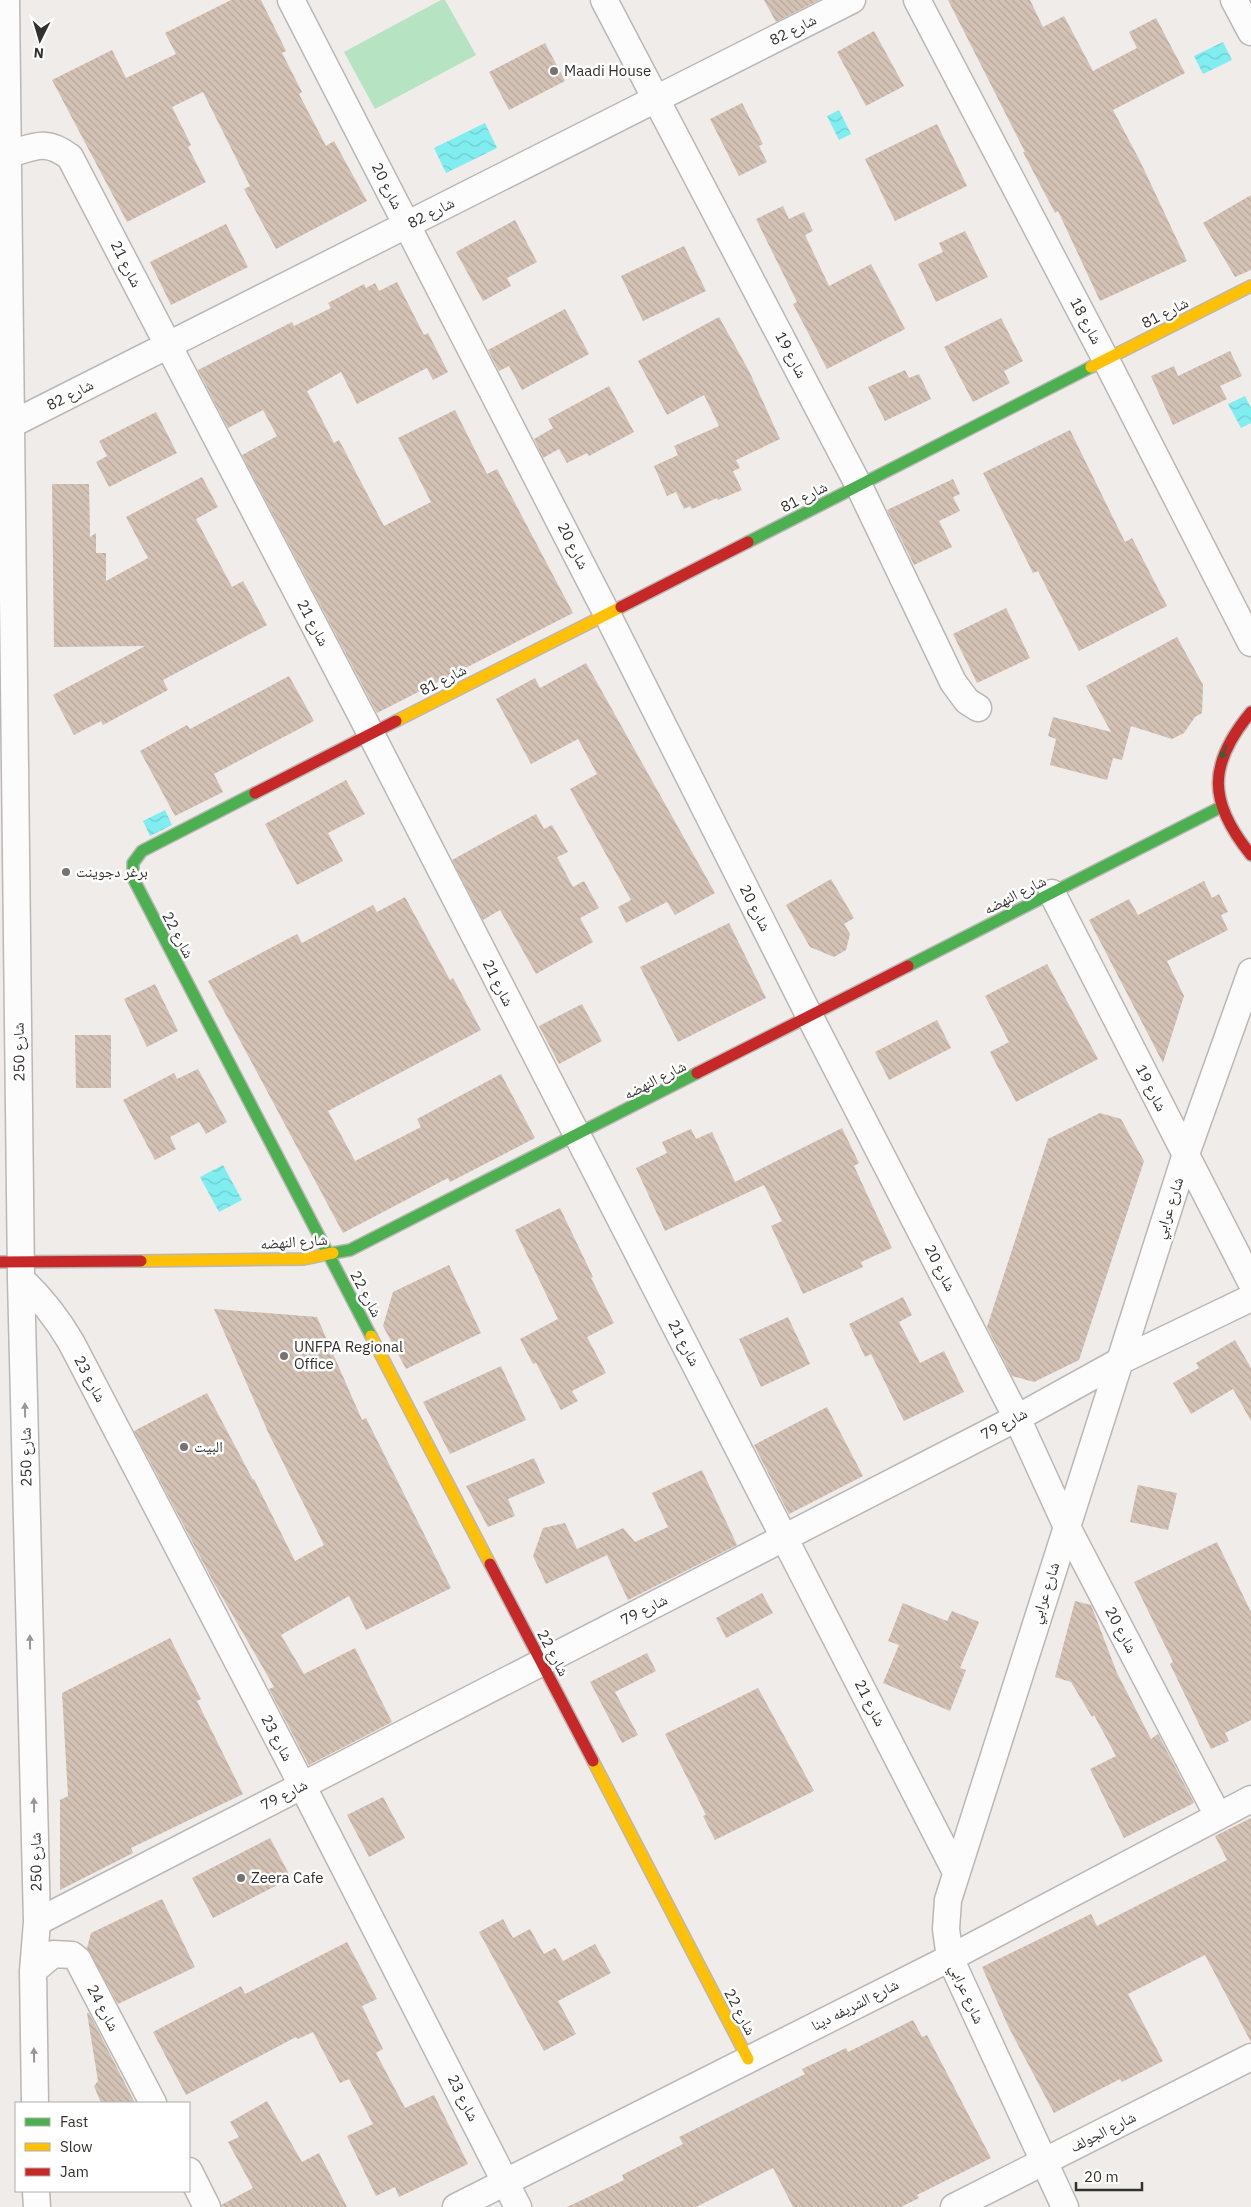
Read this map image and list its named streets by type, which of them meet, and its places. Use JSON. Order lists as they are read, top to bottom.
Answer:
{
  "streets": {
    "street": [
      "شارع 82",
      "شارع 20",
      "شارع 21",
      "شارع 81",
      "شارع 18",
      "شارع 19",
      "شارع النهضه",
      "شارع 22",
      "شارع 250",
      "شارع عرابي",
      "شارع 23",
      "شارع 79",
      "شارع الشريفه دينا",
      "شارع 24",
      "شارع الجولف"
    ]
  },
  "crossings": [
    ["شارع 82", "شارع 20"],
    ["شارع 82", "شارع 21"],
    ["شارع 82", "شارع 19"],
    ["شارع 82", "شارع 250"],
    ["شارع 20", "شارع 81"],
    ["شارع 20", "شارع النهضه"],
    ["شارع 20", "شارع عرابي"],
    ["شارع 20", "شارع 79"],
    ["شارع 20", "شارع الشريفه دينا"],
    ["شارع 21", "شارع 81"],
    ["شارع 21", "شارع النهضه"],
    ["شارع 21", "شارع 22"],
    ["شارع 21", "شارع 250"],
    ["شارع 21", "شارع عرابي"],
    ["شارع 21", "شارع 79"],
    ["شارع 81", "شارع 18"],
    ["شارع 81", "شارع 19"],
    ["شارع 81", "شارع 22"],
    ["شارع 19", "شارع النهضه"],
    ["شارع 19", "شارع عرابي"],
    ["شارع النهضه", "شارع 22"],
    ["شارع النهضه", "شارع 250"],
    ["شارع النهضه", "شارع 23"],
    ["شارع 22", "شارع 79"],
    ["شارع 22", "شارع الشريفه دينا"],
    ["شارع 250", "شارع 23"],
    ["شارع 250", "شارع 79"],
    ["شارع 250", "شارع 24"],
    ["شارع عرابي", "شارع 79"],
    ["شارع عرابي", "شارع الشريفه دينا"],
    ["شارع عرابي", "شارع الجولف"],
    ["شارع 23", "شارع 79"],
    ["شارع 23", "شارع الشريفه دينا"]
  ],
  "one_way": ["شارع 250"],
  "places": [
    "Maadi House",
    "برغر دجوينت",
    "UNFPA Regional Office",
    "البيت",
    "Zeera Cafe"
  ],
  "legend": ["Fast", "Slow", "Jam"],
  "scale_bar": "20 m",
  "north": "bottom"
}
